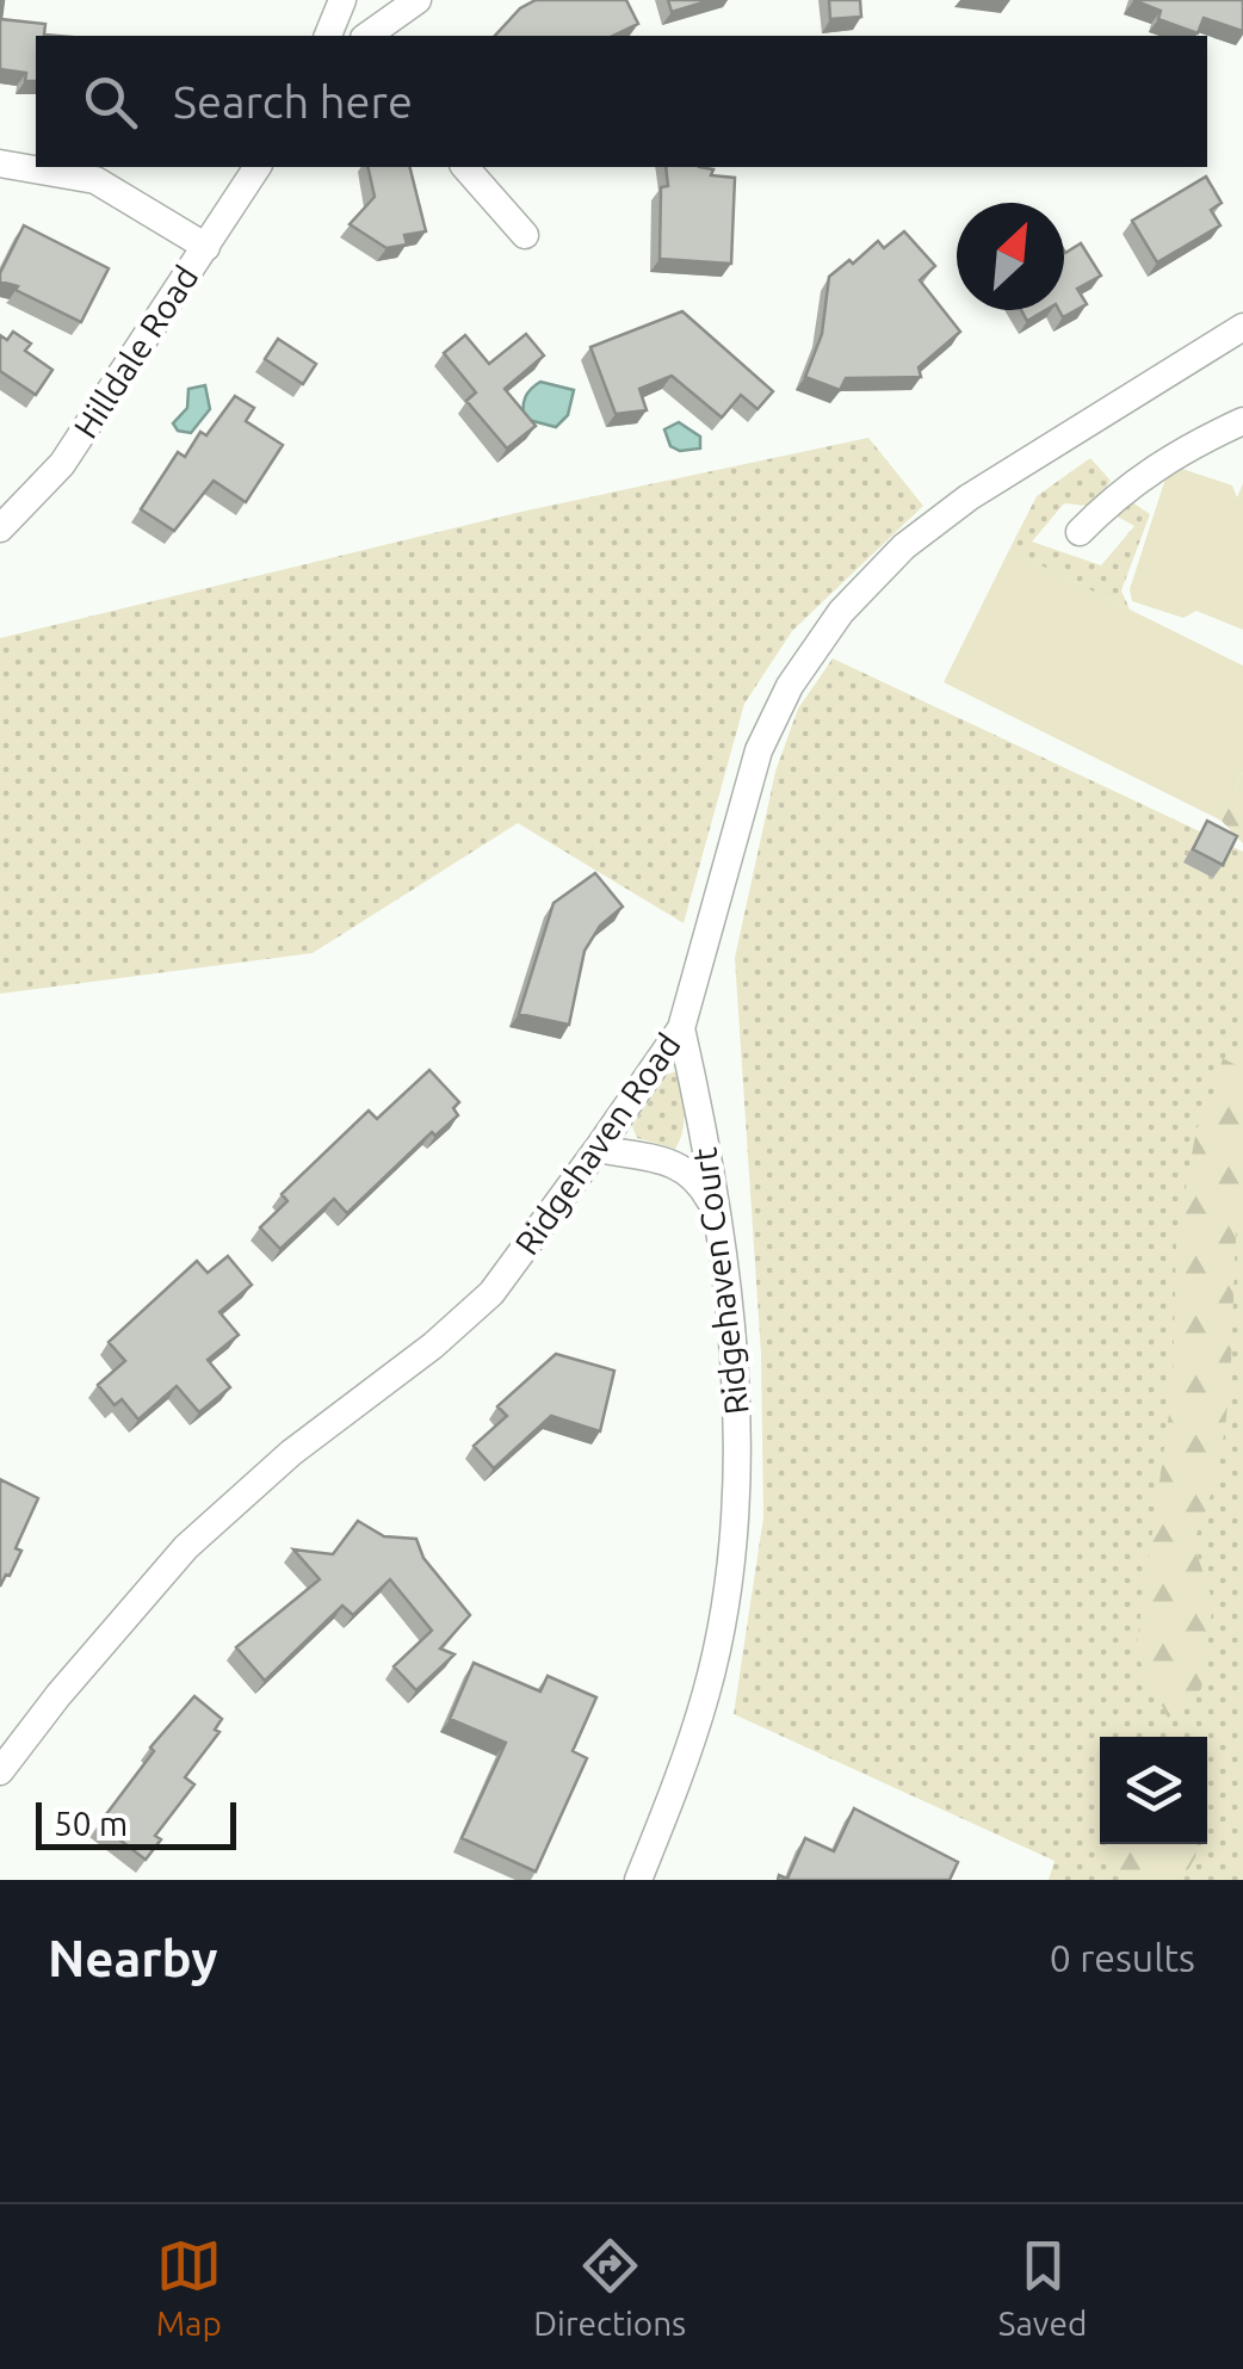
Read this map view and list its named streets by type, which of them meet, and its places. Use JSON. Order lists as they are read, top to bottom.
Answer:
{
  "streets": {
    "street": ["Hilldale Road", "Ridgehaven Road", "Ridgehaven Court"]
  },
  "crossings": [
    ["Ridgehaven Road", "Ridgehaven Court"]
  ],
  "scale_bar": "50 m",
  "north": "top right",
  "page": {
    "search": "Search here",
    "scale": "50 m",
    "heading": ["Nearby", "0 results"],
    "nav": ["Map", "Directions", "Saved"]
  }
}
